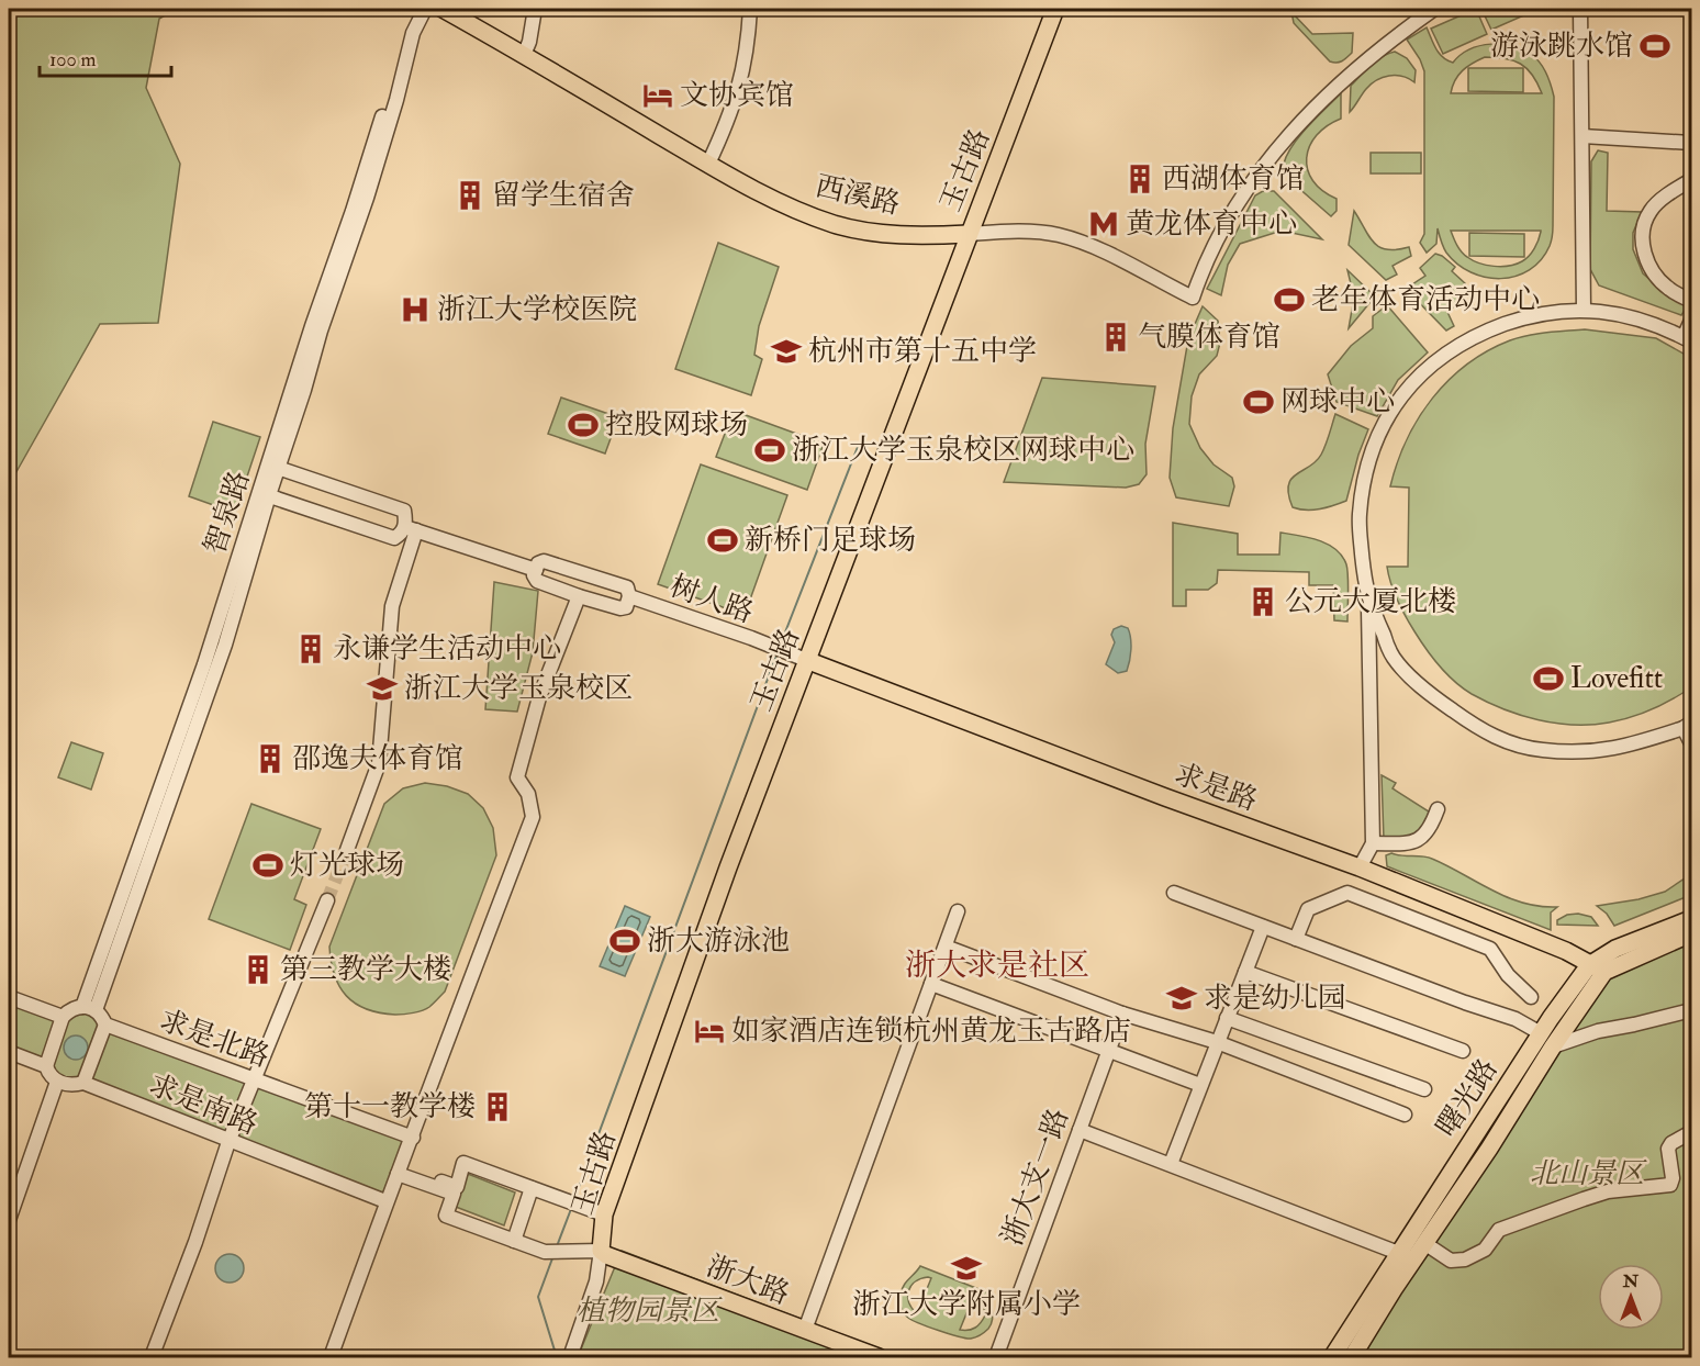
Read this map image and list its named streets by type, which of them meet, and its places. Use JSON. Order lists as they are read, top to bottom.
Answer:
{
  "streets": {
    "main road": [
      "玉古路",
      "西溪路",
      "求是路",
      "曙光路",
      "浙大路"
    ],
    "street": [
      "智泉路",
      "树人路",
      "求是北路",
      "求是南路",
      "浙大支一路"
    ]
  },
  "crossings": [
    ["玉古路", "西溪路"],
    ["玉古路", "树人路"],
    ["玉古路", "求是路"],
    ["玉古路", "浙大路"],
    ["树人路", "求是路"],
    ["求是路", "曙光路"]
  ],
  "districts": ["浙大求是社区"],
  "parks": ["北山景区", "植物园景区"],
  "places": {
    "sports": [
      "游泳跳水馆",
      "老年体育活动中心",
      "网球中心",
      "控股网球场",
      "浙江大学玉泉校区网球中心",
      "新桥门足球场",
      "Lovefitt",
      "灯光球场",
      "浙大游泳池"
    ],
    "hotel": ["文协宾馆", "如家酒店连锁杭州黄龙玉古路店"],
    "building": [
      "西湖体育馆",
      "留学生宿舍",
      "气膜体育馆",
      "公元大厦北楼",
      "永谦学生活动中心",
      "邵逸夫体育馆",
      "第三教学大楼",
      "第十一教学楼"
    ],
    "metro station": ["黄龙体育中心"],
    "hospital": ["浙江大学校医院"],
    "school or university": [
      "杭州市第十五中学",
      "浙江大学玉泉校区",
      "求是幼儿园",
      "浙江大学附属小学"
    ]
  },
  "scale_bar": "100 m",
  "north": "top"
}
